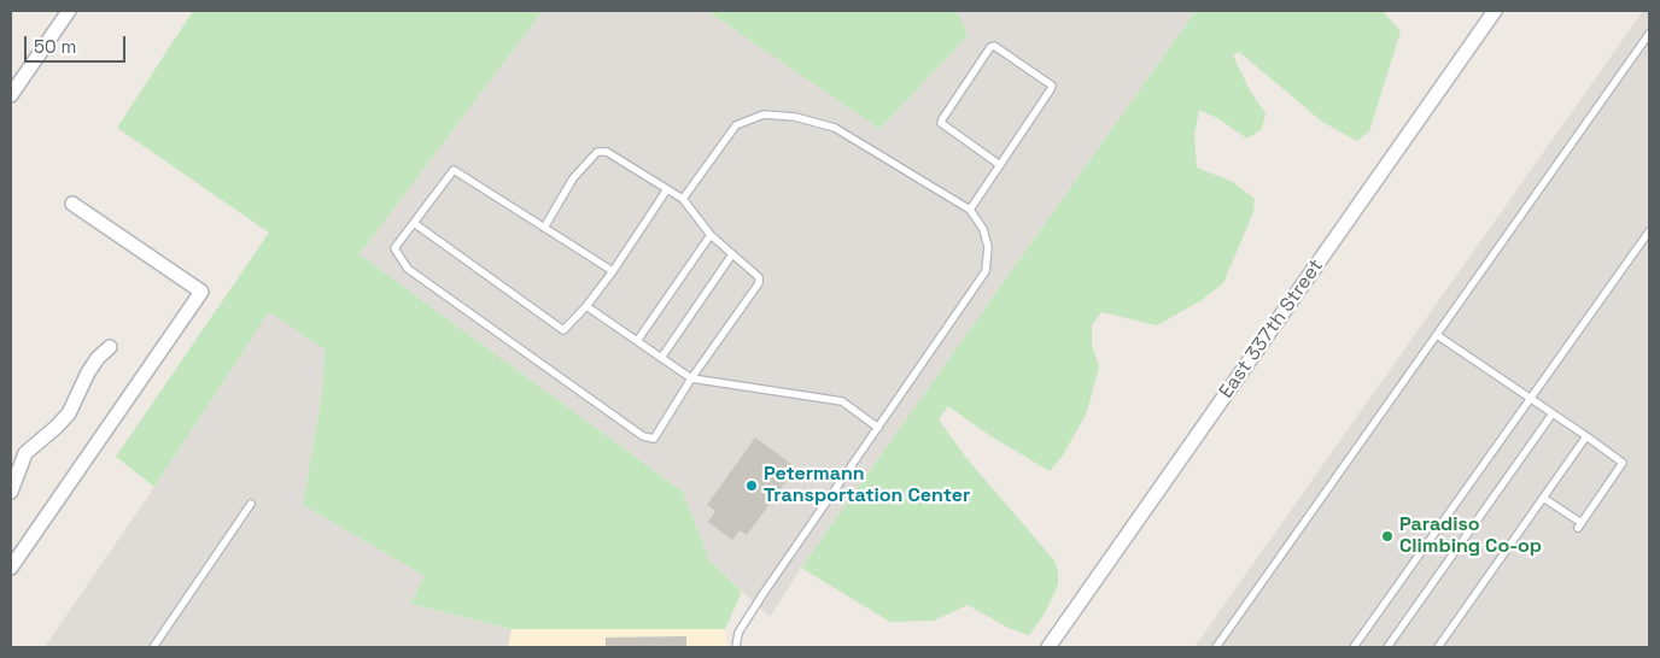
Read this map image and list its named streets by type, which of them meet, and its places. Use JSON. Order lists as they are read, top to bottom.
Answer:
{
  "streets": {
    "street": ["East 337th Street"]
  },
  "places": ["Petermann Transportation Center", "Paradiso Climbing Co-op"],
  "scale_bar": "50 m"
}
